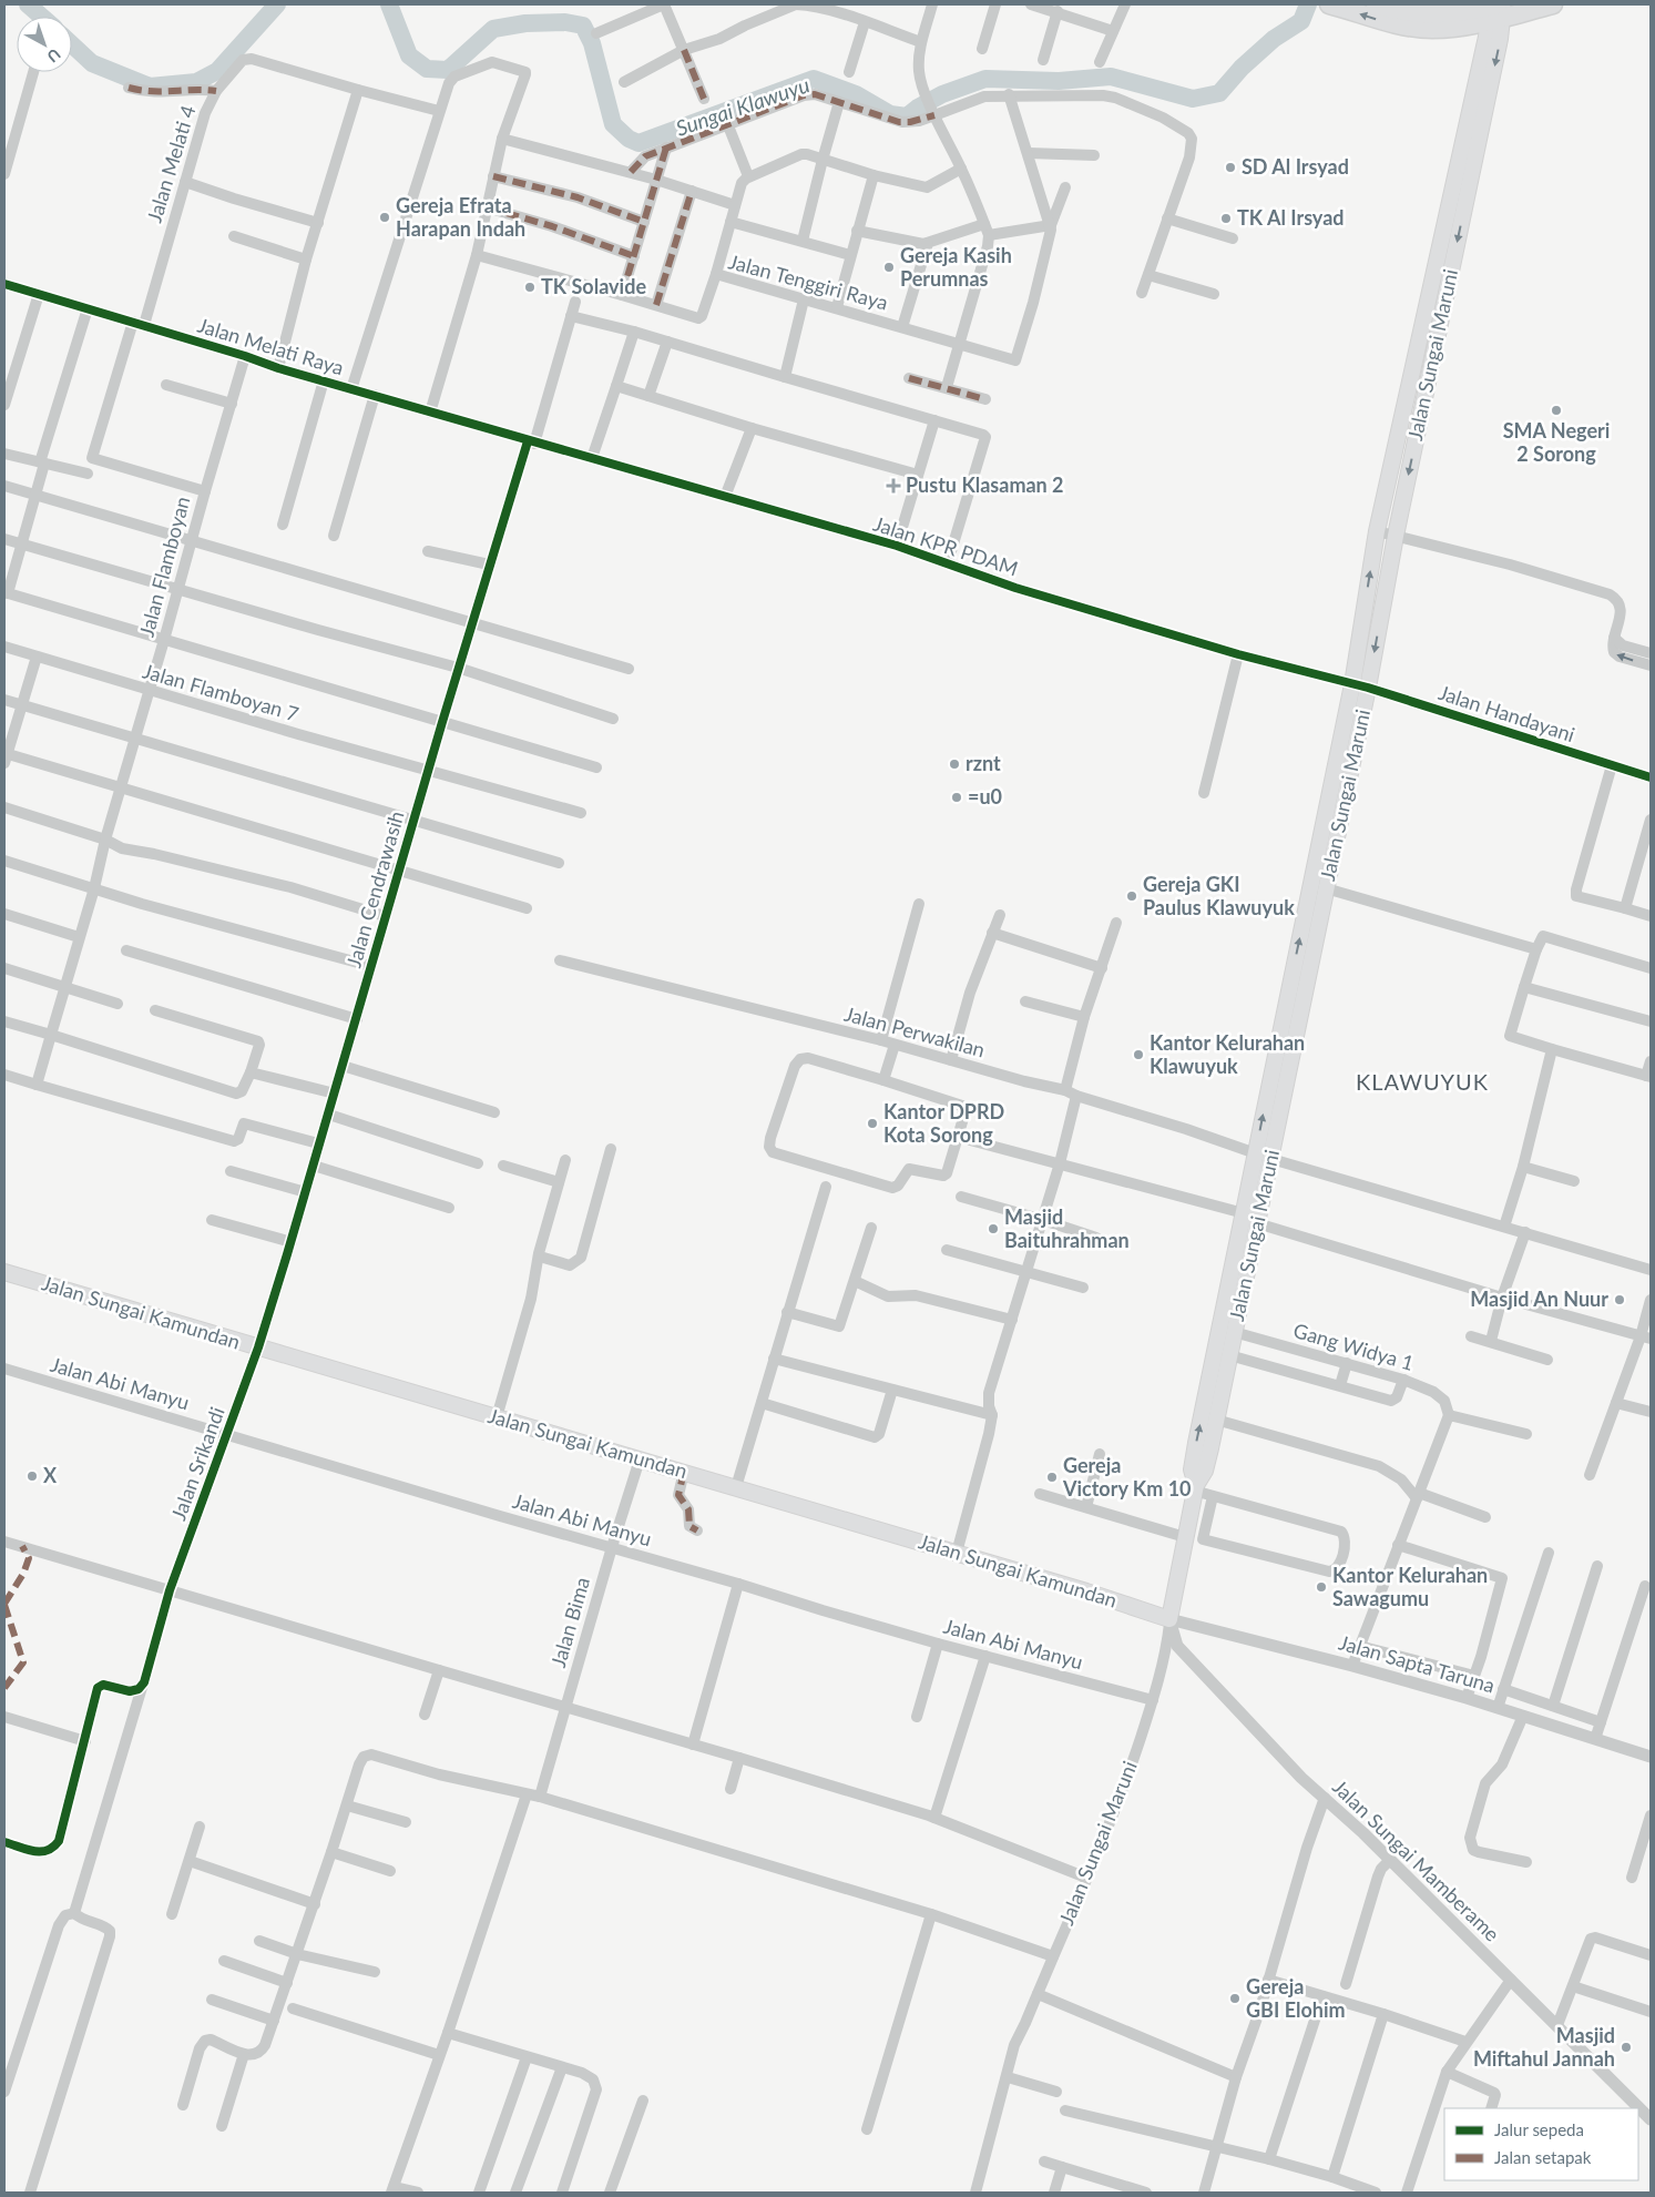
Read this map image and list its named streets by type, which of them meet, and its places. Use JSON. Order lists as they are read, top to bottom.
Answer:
{
  "streets": {
    "main road": ["Jalan Sungai Maruni", "Jalan Sungai Kamundan"],
    "street": [
      "Jalan Melati 4",
      "Jalan Tenggiri Raya",
      "Jalan Melati Raya",
      "Jalan KPR PDAM",
      "Jalan Flamboyan",
      "Jalan Flamboyan 7",
      "Jalan Handayani",
      "Jalan Cendrawasih",
      "Jalan Perwakilan",
      "Gang Widya 1",
      "Jalan Abi Manyu",
      "Jalan Srikandi",
      "Jalan Bima",
      "Jalan Sapta Taruna",
      "Jalan Sungai Mamberame"
    ]
  },
  "crossings": [
    ["Jalan Melati 4", "Jalan Melati Raya"],
    ["Jalan Melati 4", "Jalan Flamboyan"],
    ["Jalan Melati Raya", "Jalan KPR PDAM"],
    ["Jalan Melati Raya", "Jalan Flamboyan"],
    ["Jalan Melati Raya", "Jalan Cendrawasih"],
    ["Jalan Sungai Maruni", "Jalan KPR PDAM"],
    ["Jalan Sungai Maruni", "Jalan Handayani"],
    ["Jalan Sungai Maruni", "Jalan Perwakilan"],
    ["Jalan Sungai Maruni", "Jalan Sungai Kamundan"],
    ["Jalan Sungai Maruni", "Gang Widya 1"],
    ["Jalan Sungai Maruni", "Jalan Abi Manyu"],
    ["Jalan Sungai Maruni", "Jalan Sapta Taruna"],
    ["Jalan Sungai Maruni", "Jalan Sungai Mamberame"],
    ["Jalan KPR PDAM", "Jalan Handayani"],
    ["Jalan KPR PDAM", "Jalan Cendrawasih"],
    ["Jalan Flamboyan", "Jalan Flamboyan 7"],
    ["Jalan Flamboyan 7", "Jalan Cendrawasih"],
    ["Jalan Cendrawasih", "Jalan Sungai Kamundan"],
    ["Jalan Cendrawasih", "Jalan Srikandi"],
    ["Jalan Sungai Kamundan", "Jalan Srikandi"],
    ["Jalan Sungai Kamundan", "Jalan Bima"],
    ["Jalan Sungai Kamundan", "Jalan Sapta Taruna"],
    ["Jalan Sungai Kamundan", "Jalan Sungai Mamberame"],
    ["Jalan Abi Manyu", "Jalan Srikandi"],
    ["Jalan Abi Manyu", "Jalan Bima"],
    ["Jalan Sapta Taruna", "Jalan Sungai Mamberame"]
  ],
  "districts": ["KLAWUYUK"],
  "water": ["Sungai Klawuyu"],
  "places": {
    "other": [
      "SD Al Irsyad",
      "Gereja Efrata Harapan Indah",
      "TK Al Irsyad",
      "Gereja Kasih Perumnas",
      "TK Solavide",
      "SMA Negeri 2 Sorong",
      "rznt",
      "=u0",
      "Gereja GKI Paulus Klawuyuk",
      "Kantor Kelurahan Klawuyuk",
      "Kantor DPRD Kota Sorong",
      "Masjid Baituhrahman",
      "Masjid An Nuur",
      "X",
      "Gereja Victory Km 10",
      "Kantor Kelurahan Sawagumu",
      "Gereja GBI Elohim",
      "Masjid Miftahul Jannah"
    ],
    "health": ["Pustu Klasaman 2"]
  },
  "legend": ["Jalur sepeda", "Jalan setapak"],
  "north": "bottom right"
}
